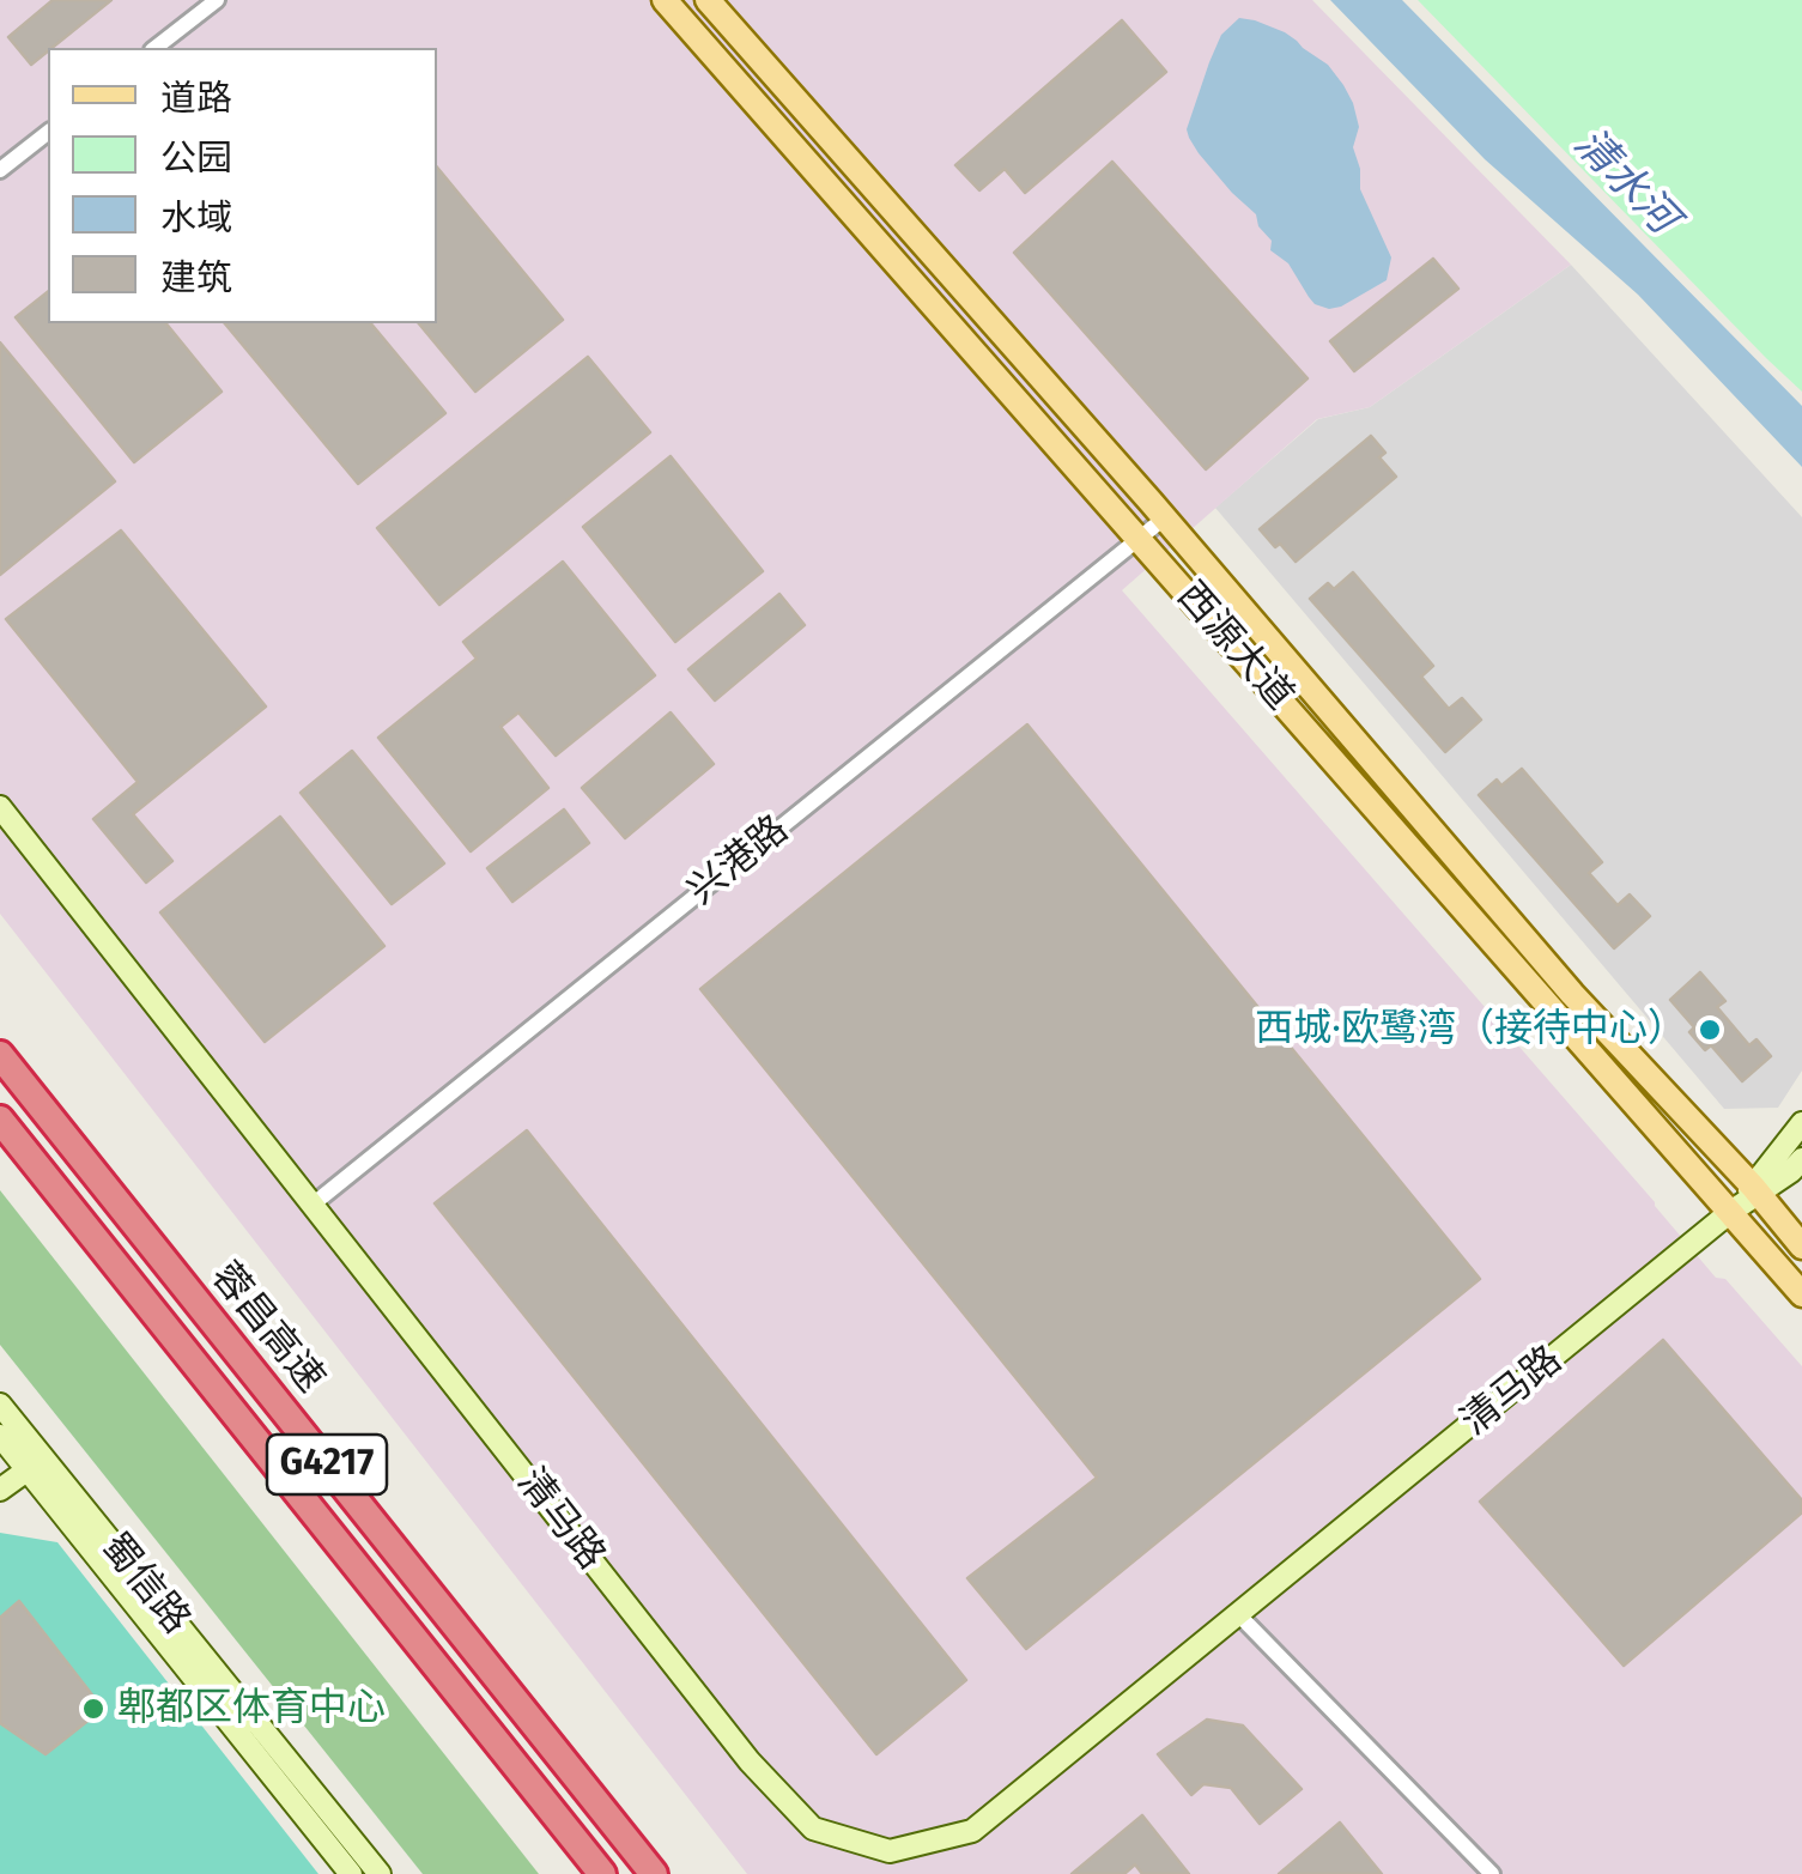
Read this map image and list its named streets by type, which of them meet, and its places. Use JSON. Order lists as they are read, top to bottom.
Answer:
{
  "streets": {
    "highway": ["蓉昌高速", "G4217"],
    "main road": ["西源大道"],
    "street": ["兴港路", "清马路", "蜀信路"]
  },
  "crossings": [
    ["西源大道", "兴港路"],
    ["西源大道", "清马路"],
    ["兴港路", "清马路"]
  ],
  "water": ["清水河"],
  "places": ["西城·欧鹭湾（接待中心）", "郫都区体育中心"],
  "legend": [
    "道路",
    "公园",
    "水域",
    "建筑"
  ]
}
